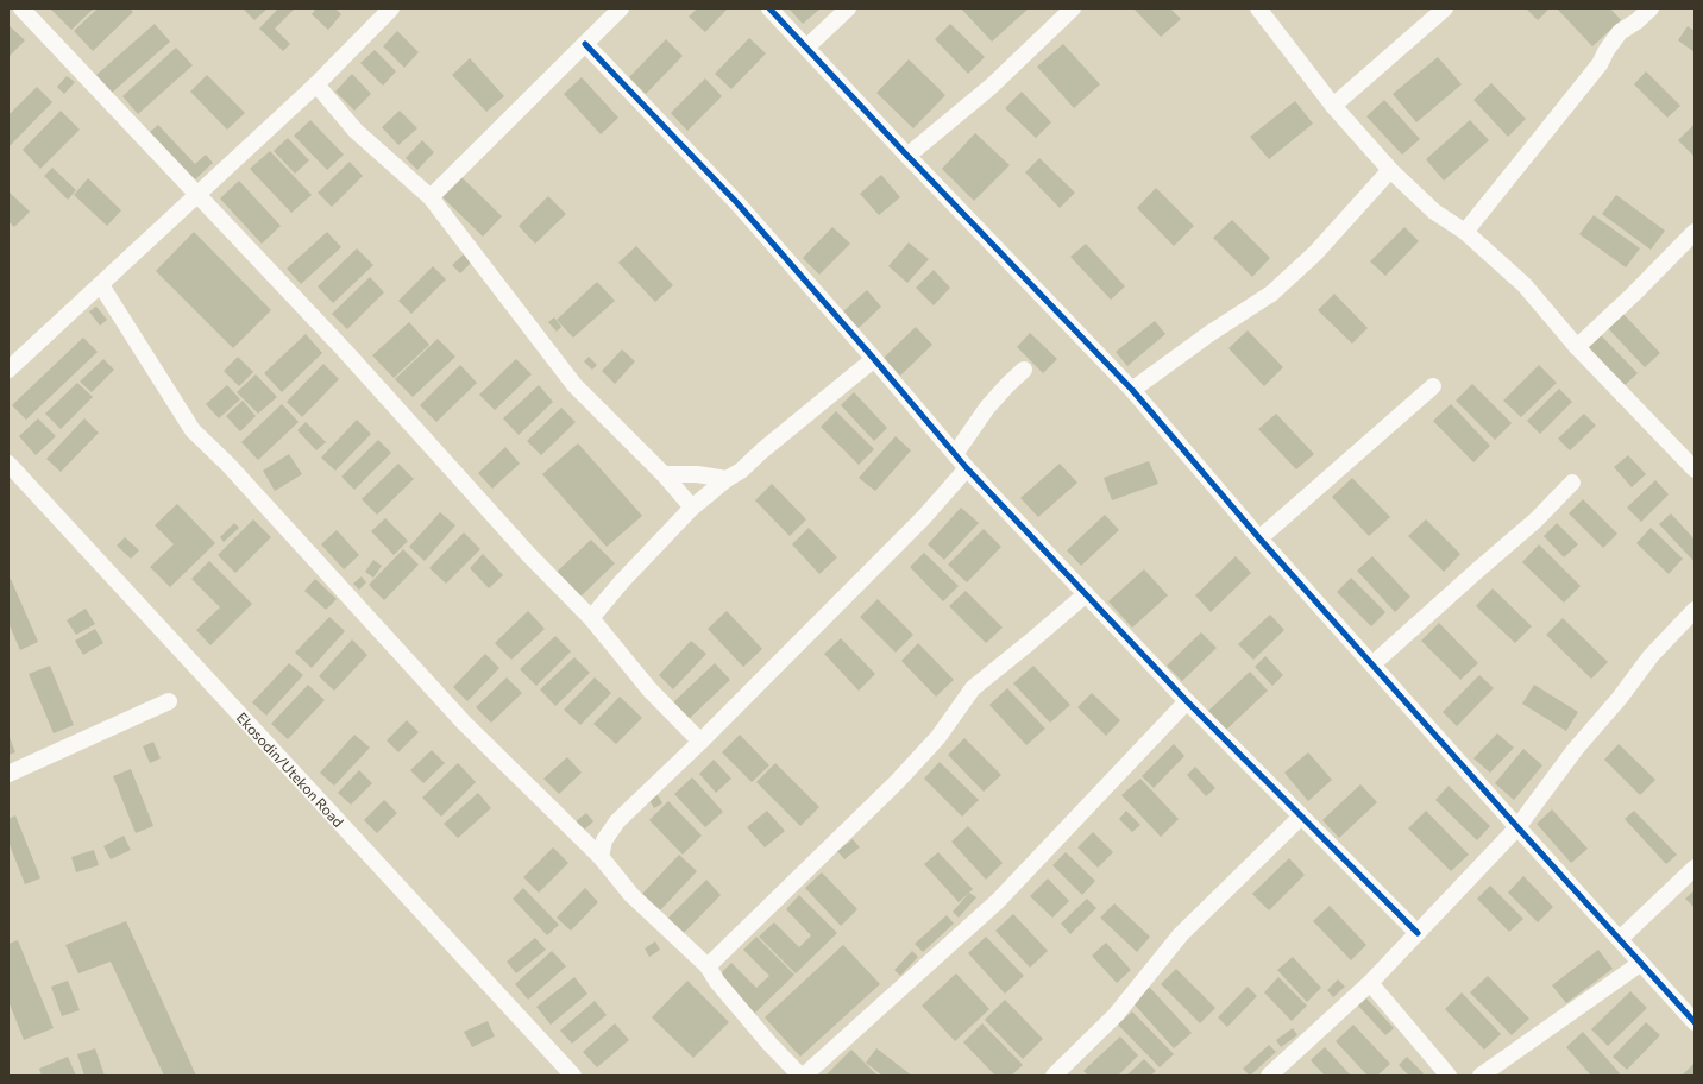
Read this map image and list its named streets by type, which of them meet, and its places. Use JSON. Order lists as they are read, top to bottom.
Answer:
{
  "streets": {
    "street": ["Ekosodin/Utekon Road"]
  }
}
